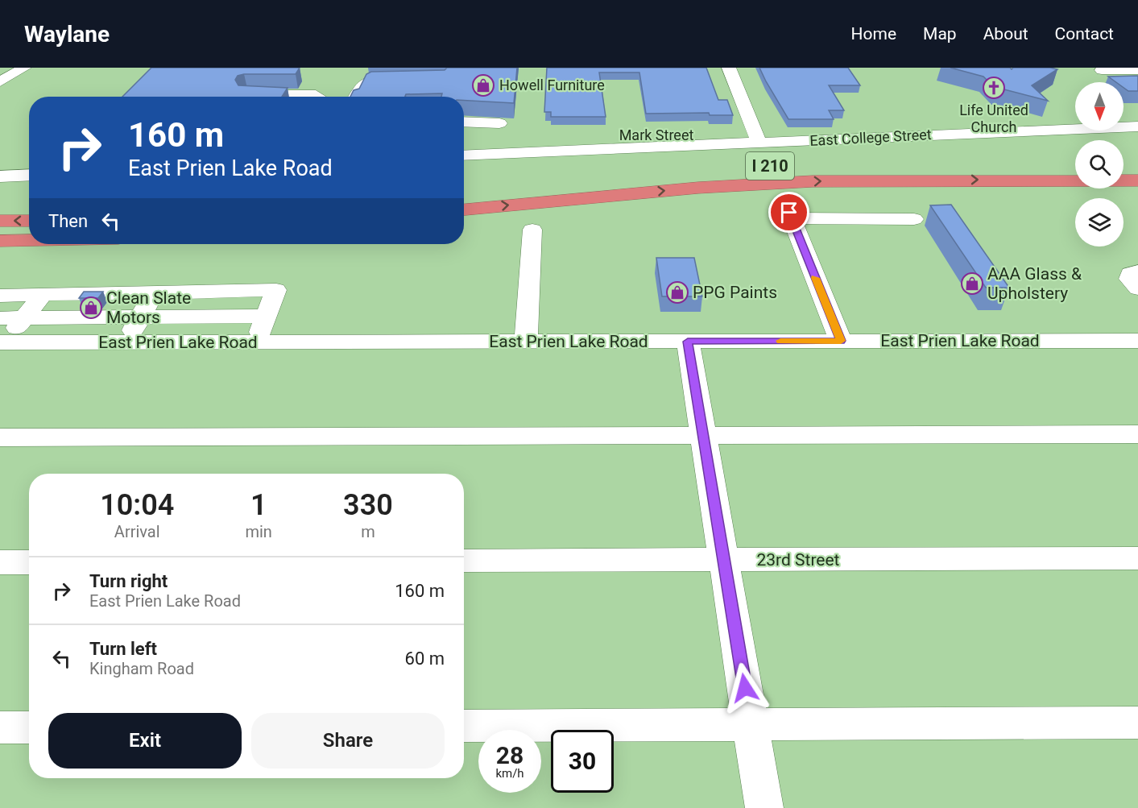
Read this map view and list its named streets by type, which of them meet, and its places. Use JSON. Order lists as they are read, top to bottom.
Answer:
{
  "streets": {
    "highway": ["I 210"],
    "street": [
      "Mark Street",
      "East College Street",
      "East Prien Lake Road",
      "23rd Street"
    ]
  },
  "crossings": [
    ["Mark Street", "East College Street"]
  ],
  "places": {
    "shop": [
      "Howell Furniture",
      "AAA Glass & Upholstery",
      "PPG Paints",
      "Clean Slate Motors"
    ],
    "church": ["Life United Church"]
  },
  "north": "bottom",
  "page": {
    "header": "Waylane",
    "nav": [
      "Home",
      "Map",
      "About",
      "Contact"
    ],
    "turn": ["160 m", "East Prien Lake Road"],
    "then": "Then",
    "eta": [
      "10:04",
      "Arrival",
      "1",
      "min",
      "330",
      "m"
    ],
    "list": [
      {
        "name": "Turn right",
        "note": "East Prien Lake Road",
        "value": "160 m"
      },
      {
        "name": "Turn left",
        "note": "Kingham Road",
        "value": "60 m"
      }
    ],
    "buttons": ["Exit", "Share"],
    "speed": "28 km/h",
    "limit": "30"
  }
}
